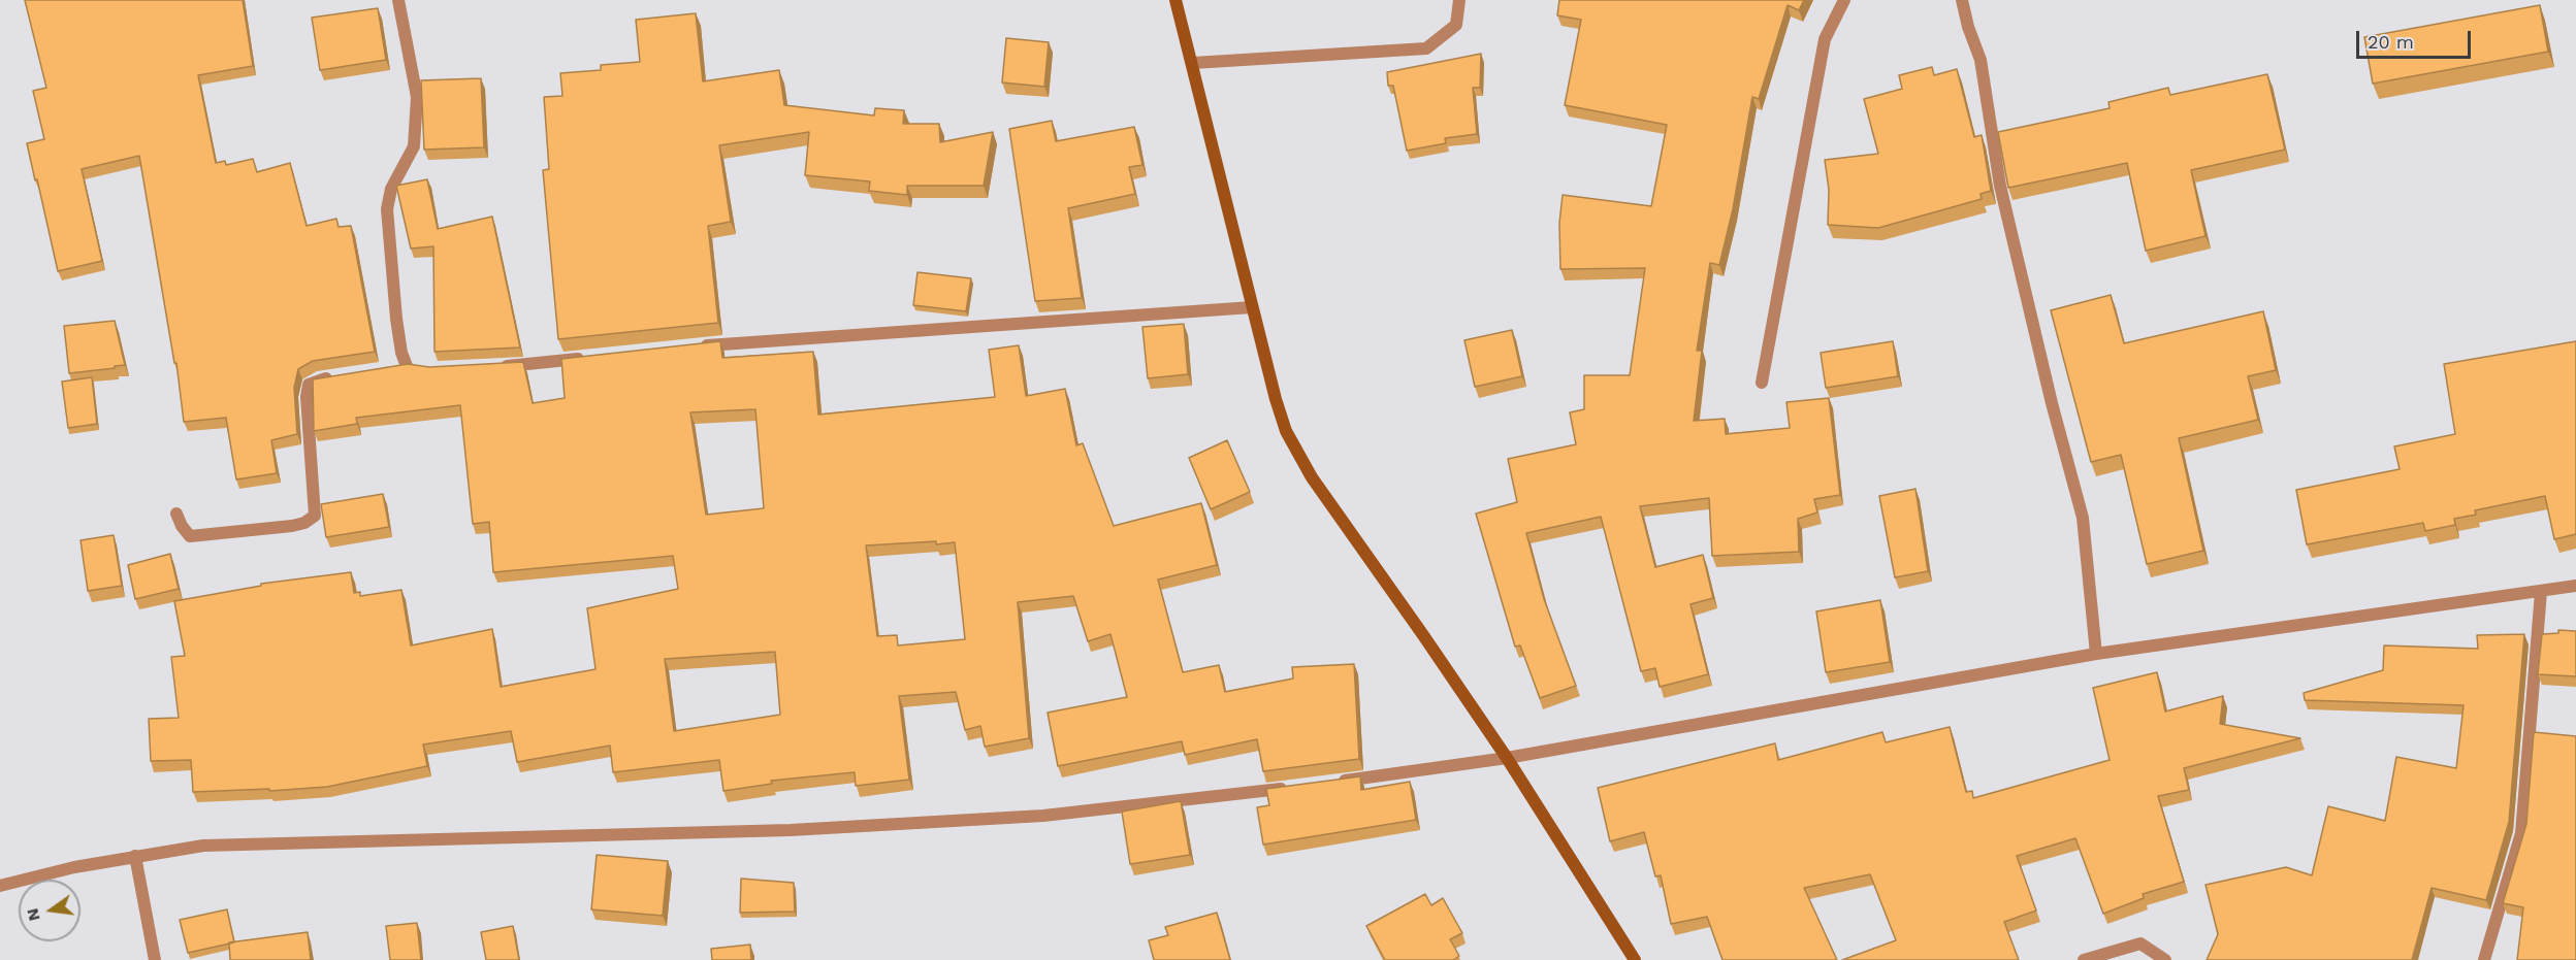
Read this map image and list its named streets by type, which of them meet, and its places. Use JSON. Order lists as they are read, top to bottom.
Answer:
{
  "scale_bar": "20 m",
  "north": "left"
}
